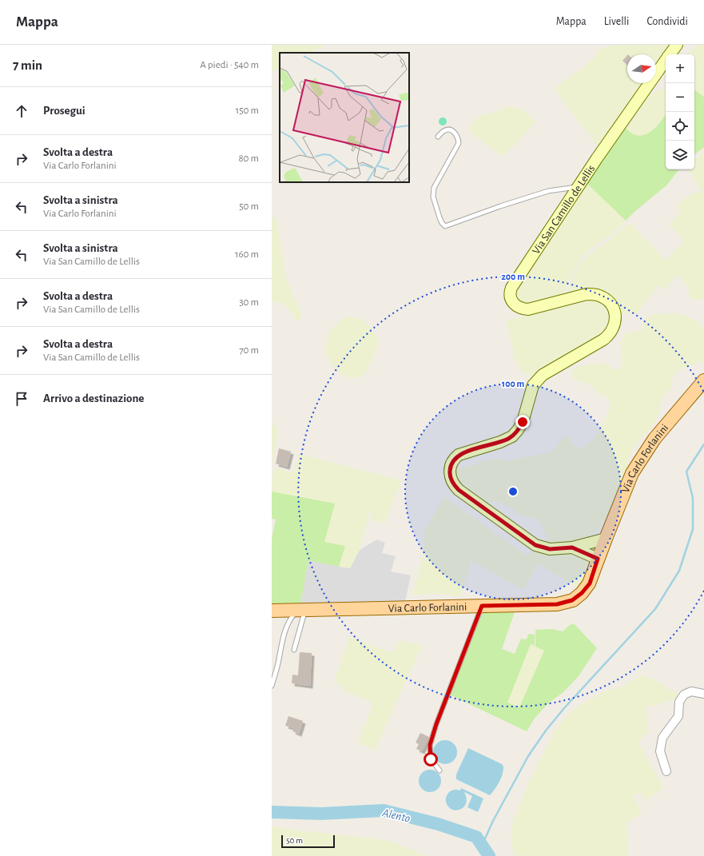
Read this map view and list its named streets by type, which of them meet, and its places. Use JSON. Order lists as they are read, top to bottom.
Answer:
{
  "streets": {
    "main road": ["Via San Camillo de Lellis", "Via Carlo Forlanini"]
  },
  "crossings": [
    ["Via San Camillo de Lellis", "Via Carlo Forlanini"]
  ],
  "water": ["Alento"],
  "scale_bar": "50 m",
  "north": "right",
  "page": {
    "header": "Mappa",
    "nav": ["Mappa", "Livelli", "Condividi"],
    "heading": ["7 min", "A piedi · 540 m"],
    "map_buttons": ["+", "−"],
    "list": [
      ["Prosegui", "150 m"],
      ["Svolta a destra", "Via Carlo Forlanini", "80 m"],
      ["Svolta a sinistra", "Via Carlo Forlanini", "50 m"],
      ["Svolta a sinistra", "Via San Camillo de Lellis", "160 m"],
      ["Svolta a destra", "Via San Camillo de Lellis", "30 m"],
      ["Svolta a destra", "Via San Camillo de Lellis", "70 m"],
      "Arrivo a destinazione"
    ],
    "scale": "50 m"
  },
  "rings": ["200 m", "100 m"]
}
